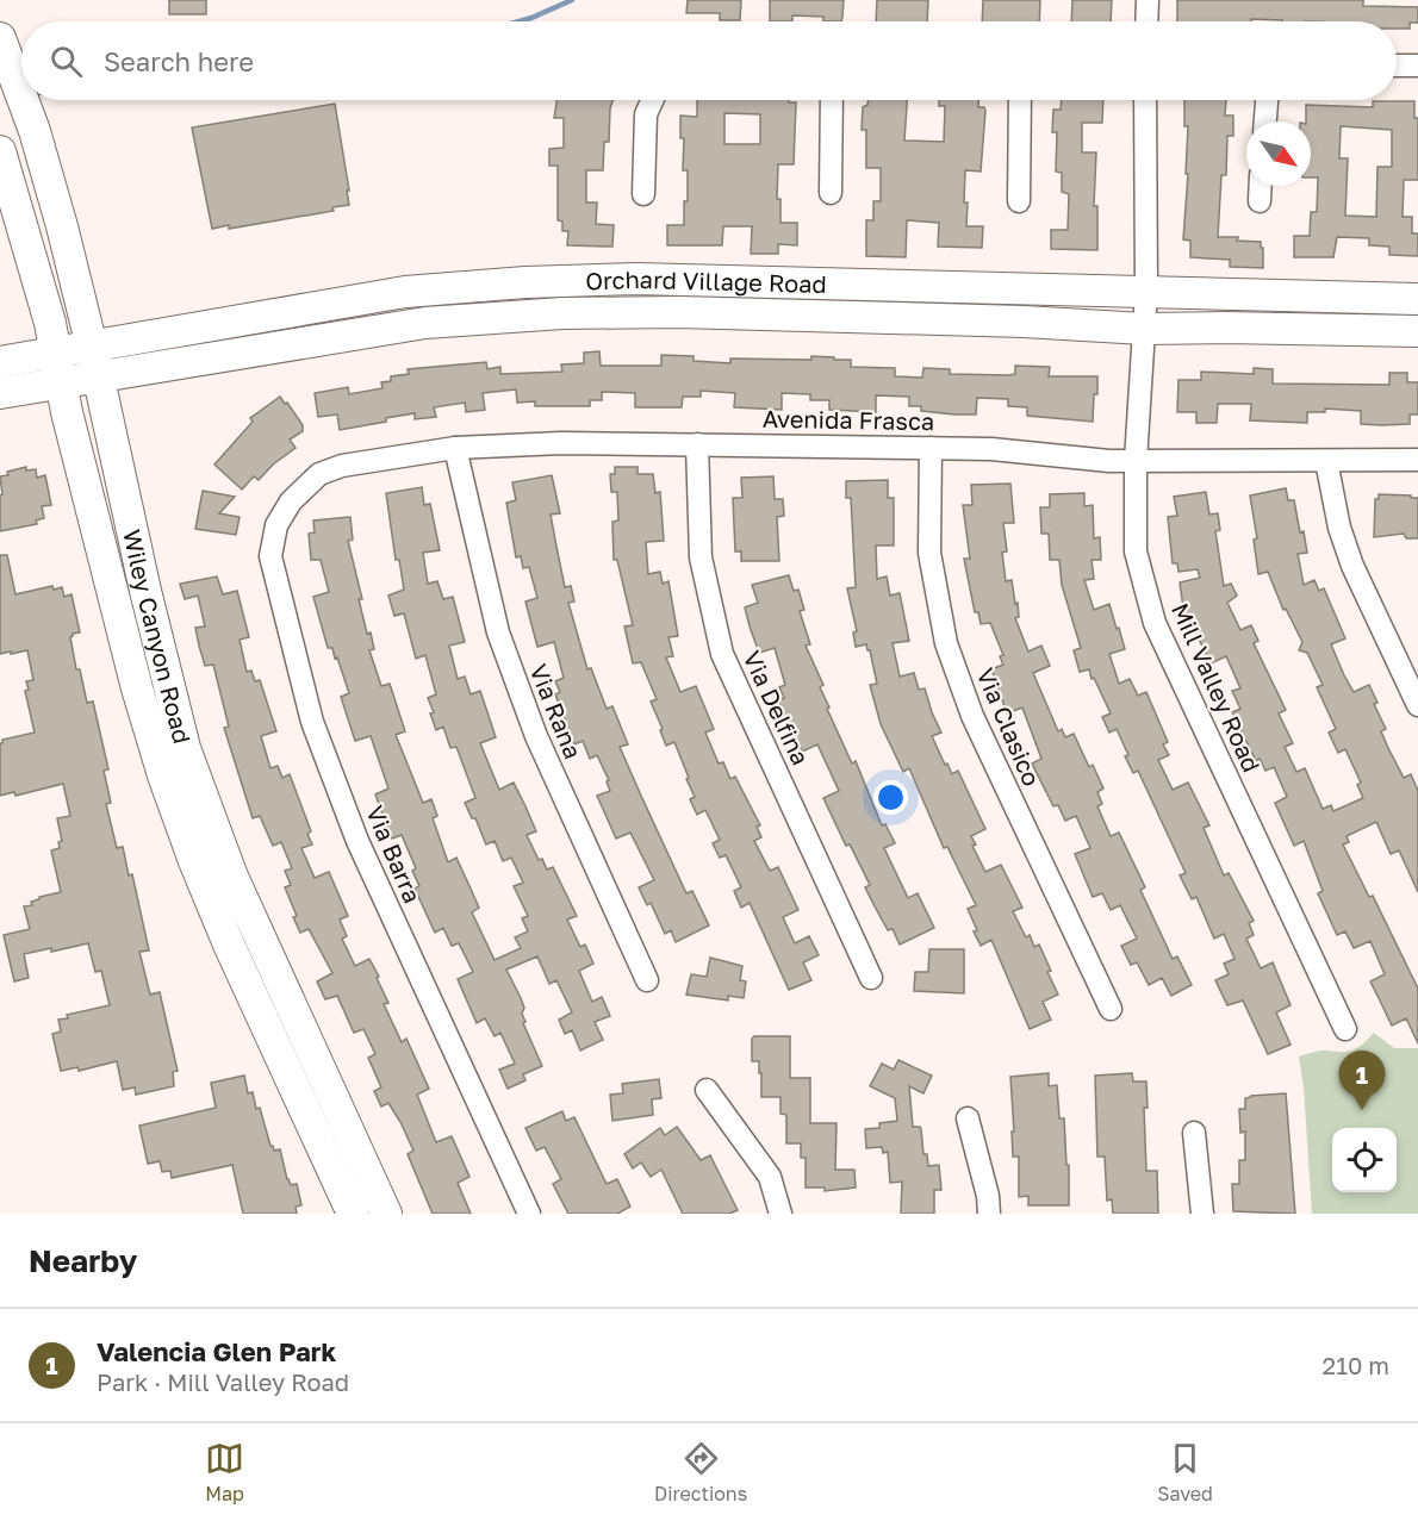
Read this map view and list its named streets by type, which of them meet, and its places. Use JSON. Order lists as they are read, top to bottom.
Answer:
{
  "streets": {
    "main road": ["Orchard Village Road", "Wiley Canyon Road"],
    "street": [
      "Avenida Frasca",
      "Mill Valley Road",
      "Via Delfina",
      "Via Rana",
      "Via Clasico",
      "Via Barra"
    ]
  },
  "crossings": [
    ["Orchard Village Road", "Wiley Canyon Road"],
    ["Orchard Village Road", "Mill Valley Road"],
    ["Avenida Frasca", "Mill Valley Road"],
    ["Avenida Frasca", "Via Delfina"],
    ["Avenida Frasca", "Via Rana"],
    ["Avenida Frasca", "Via Clasico"],
    ["Avenida Frasca", "Via Barra"]
  ],
  "north": "bottom right",
  "page": {
    "search": "Search here",
    "pins": "1",
    "heading": "Nearby",
    "list": [
      {
        "mark": "1",
        "name": "Valencia Glen Park",
        "note": "Park · Mill Valley Road",
        "value": "210 m"
      }
    ],
    "nav": ["Map", "Directions", "Saved"]
  }
}
